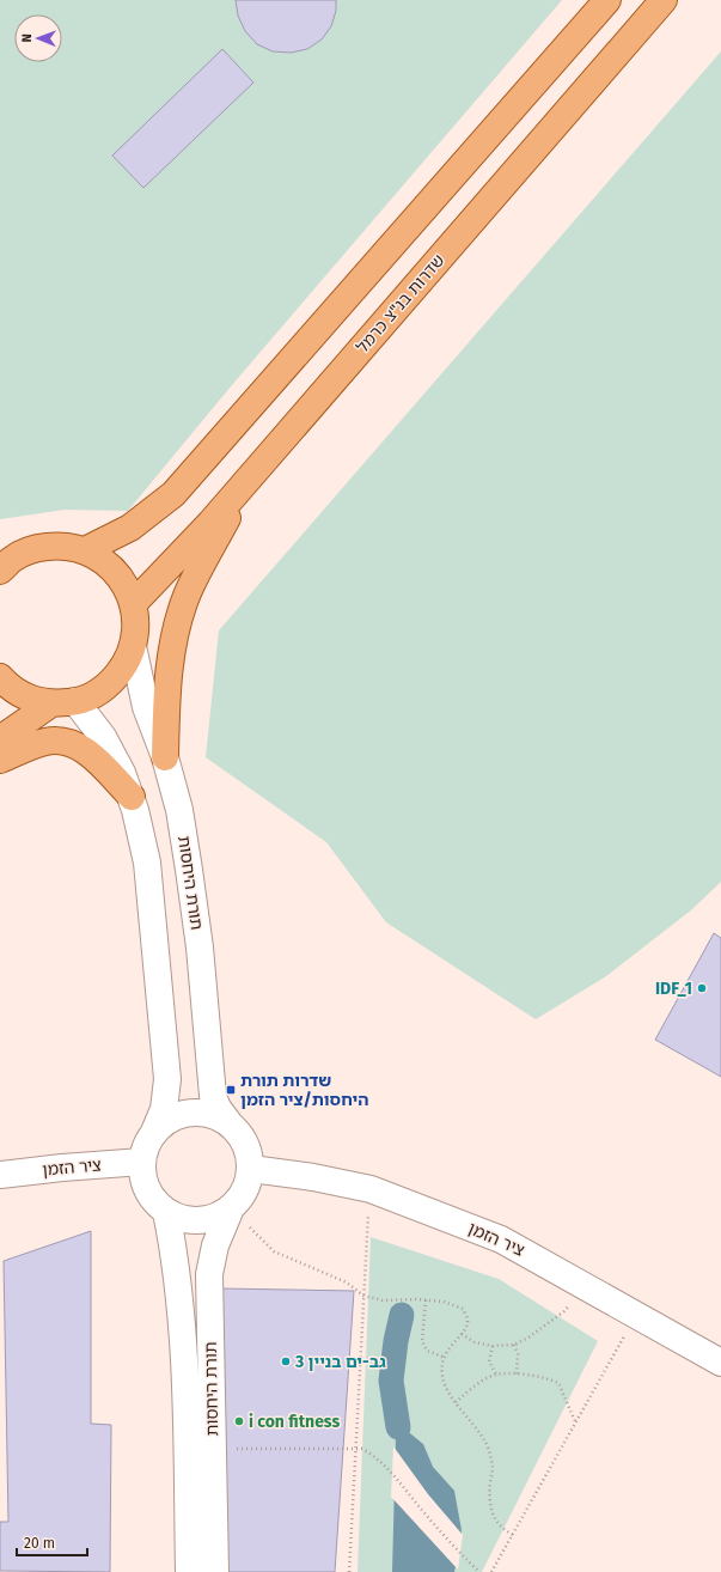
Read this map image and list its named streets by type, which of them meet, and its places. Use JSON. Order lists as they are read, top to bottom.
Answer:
{
  "streets": {
    "main road": ["שדרות בנ\"צ כרמל"],
    "street": ["תורת היחסות", "ציר הזמן"]
  },
  "crossings": [
    ["תורת היחסות", "ציר הזמן"]
  ],
  "places": {
    "other": ["IDF_1", "גב-ים בניין 3", "i con fitness"],
    "transit": ["שדרות תורת היחסות/ציר הזמן"]
  },
  "scale_bar": "20 m",
  "north": "left"
}
